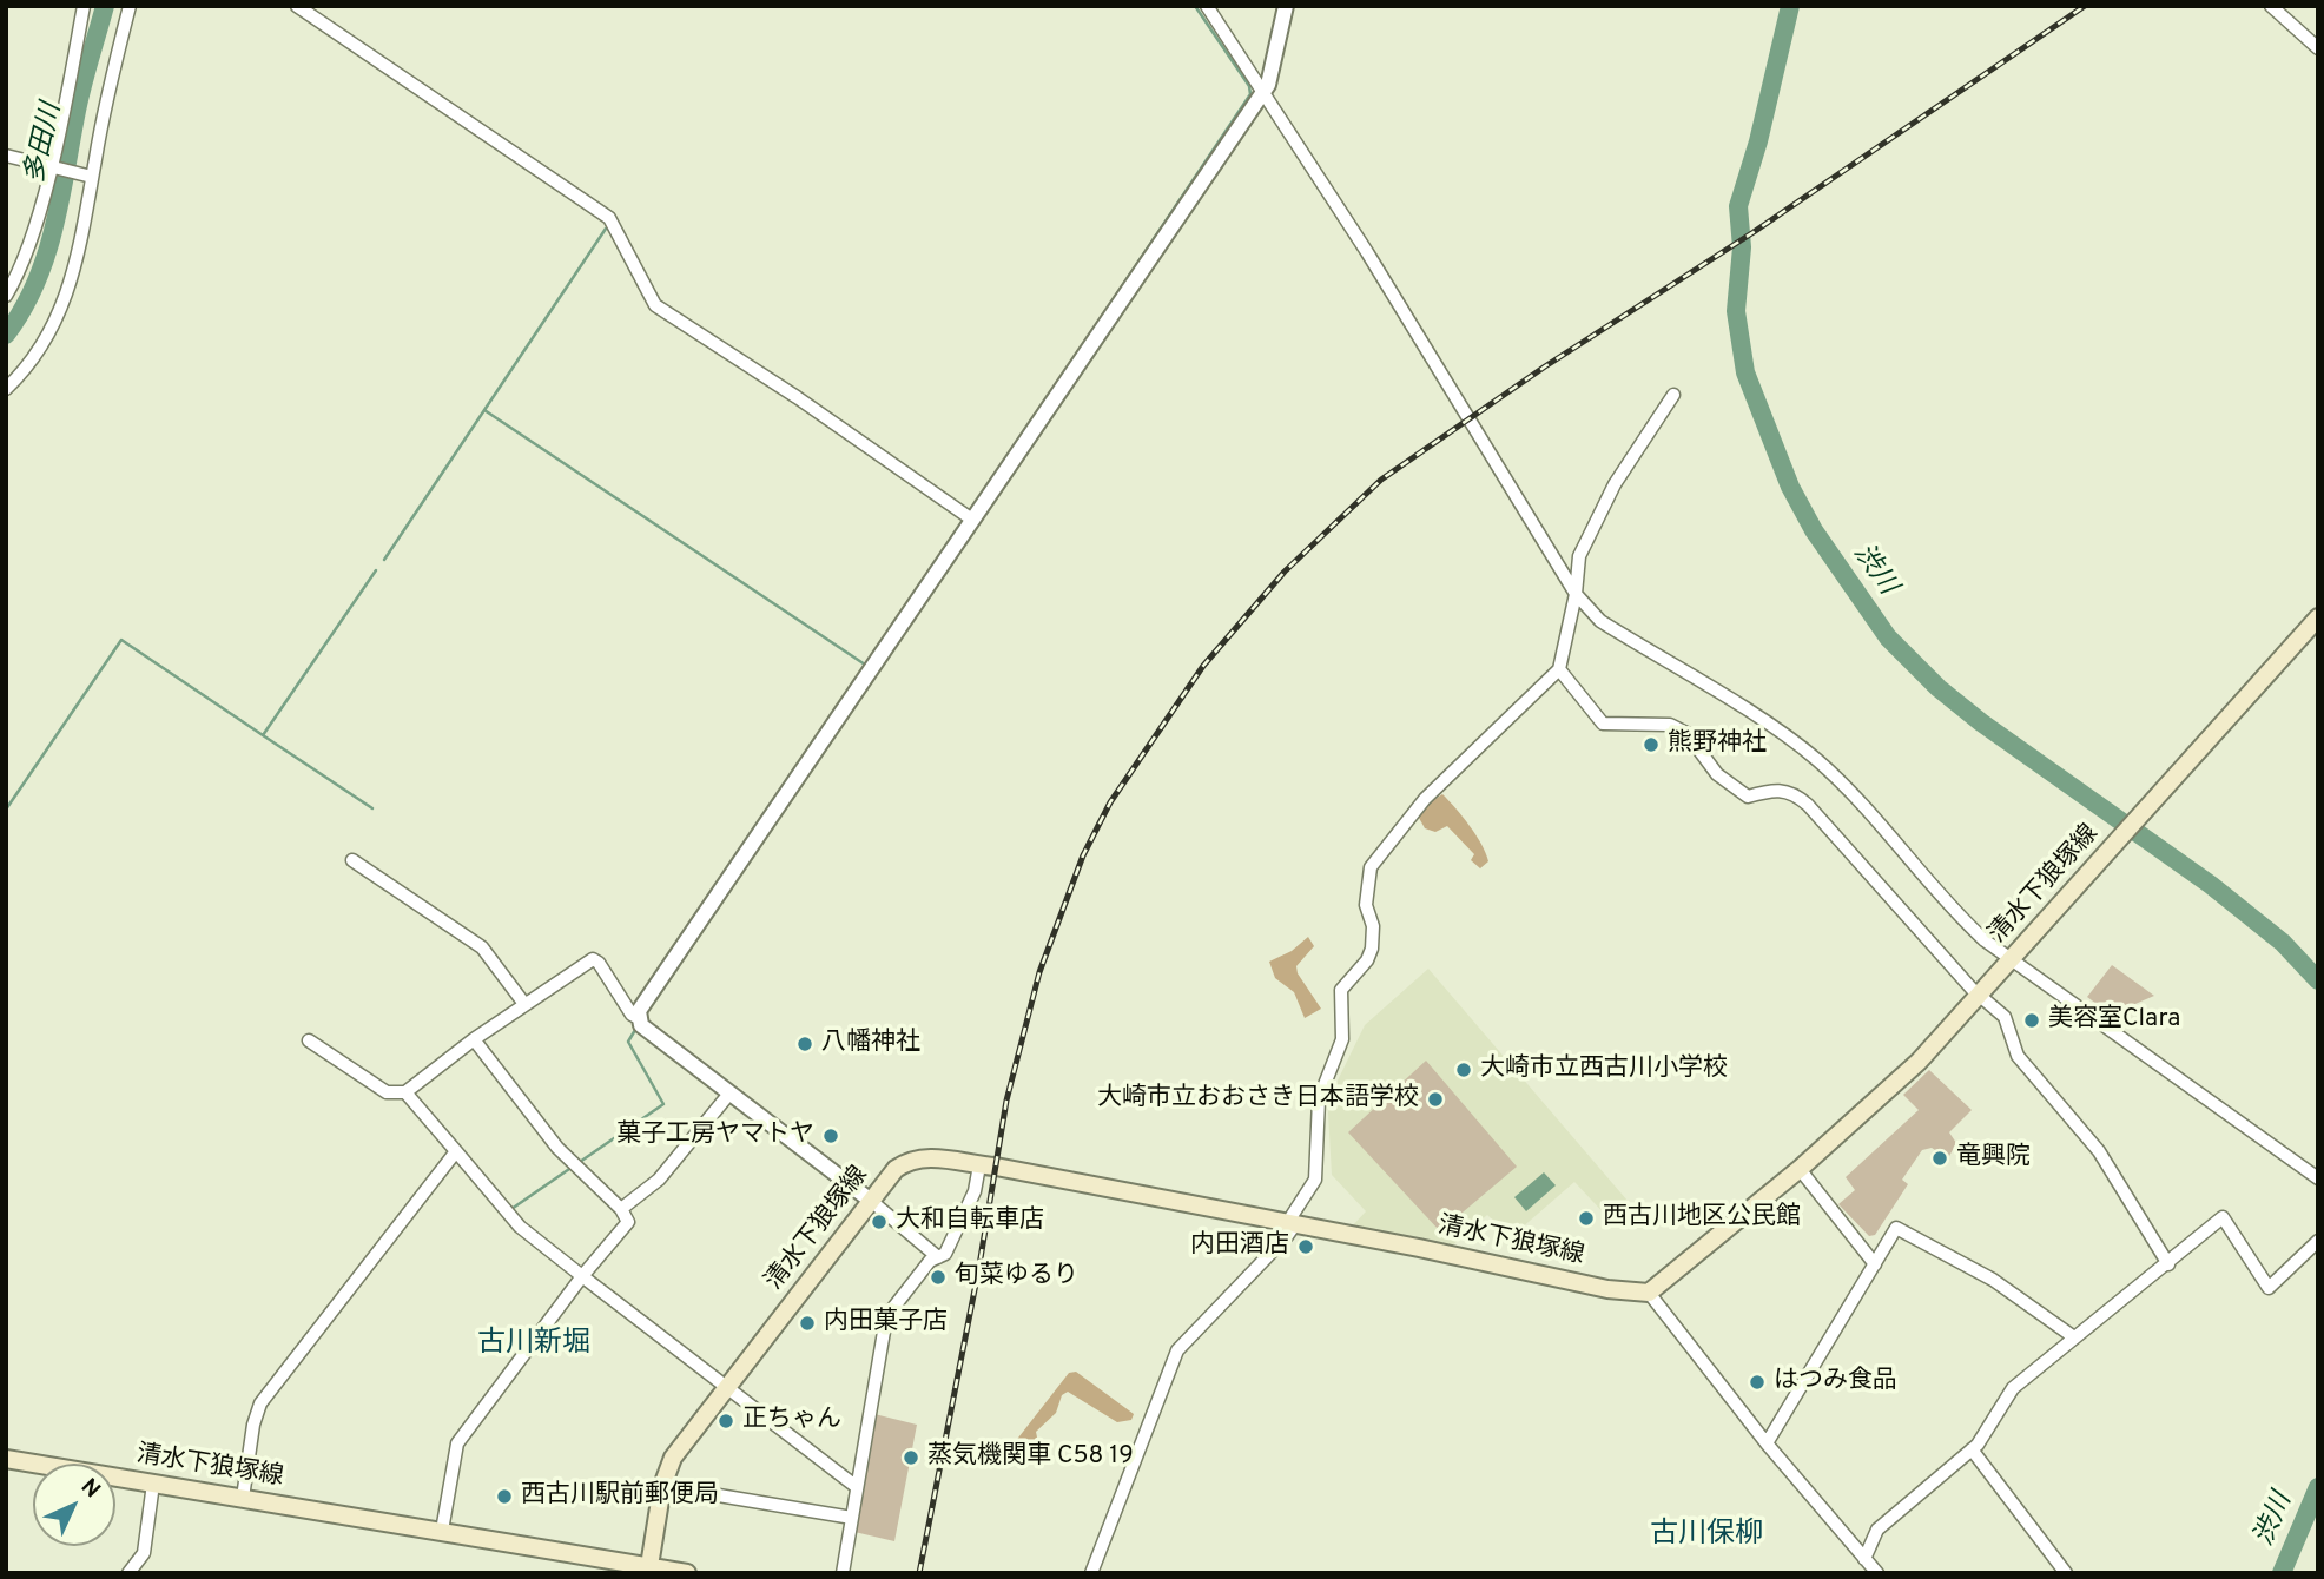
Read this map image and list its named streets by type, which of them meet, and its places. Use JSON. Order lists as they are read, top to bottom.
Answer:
{
  "streets": {
    "main road": ["清水下狼塚線"]
  },
  "districts": ["古川新堀", "古川保柳"],
  "water": ["多田川", "渋川"],
  "places": [
    "熊野神社",
    "美容室Clara",
    "八幡神社",
    "大崎市立西古川小学校",
    "大崎市立おおさき日本語学校",
    "菓子工房ヤマトヤ",
    "竜興院",
    "西古川地区公民館",
    "大和自転車店",
    "内田酒店",
    "旬菜ゆるり",
    "内田菓子店",
    "はつみ食品",
    "正ちゃん",
    "蒸気機関車 C58 19",
    "西古川駅前郵便局"
  ],
  "north": "top right"
}
